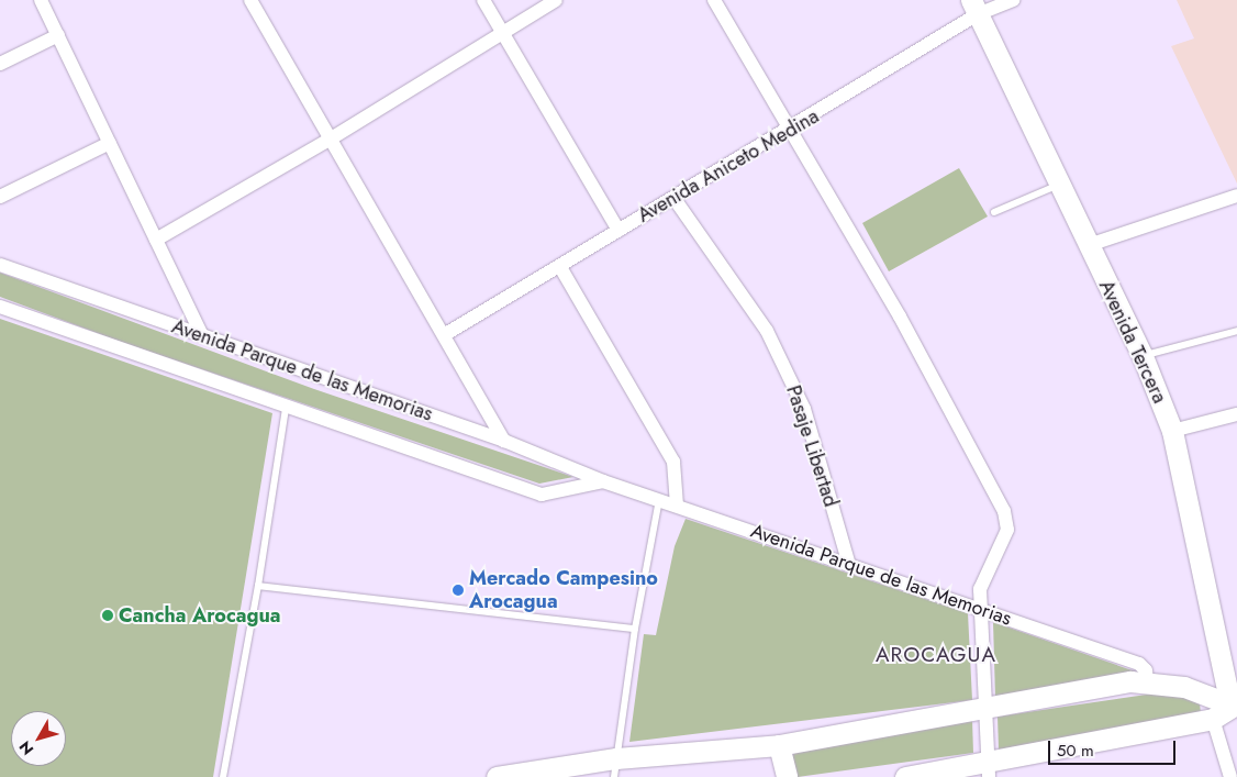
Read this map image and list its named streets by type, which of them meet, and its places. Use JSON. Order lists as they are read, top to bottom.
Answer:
{
  "streets": {
    "street": [
      "Avenida Aniceto Medina",
      "Avenida Tercera",
      "Avenida Parque de las Memorias",
      "Pasaje Libertad"
    ]
  },
  "crossings": [
    ["Avenida Aniceto Medina", "Avenida Tercera"],
    ["Avenida Aniceto Medina", "Pasaje Libertad"],
    ["Avenida Parque de las Memorias", "Pasaje Libertad"]
  ],
  "districts": ["AROCAGUA"],
  "places": ["Mercado Campesino Arocagua", "Cancha Arocagua"],
  "scale_bar": "50 m",
  "north": "bottom left"
}
